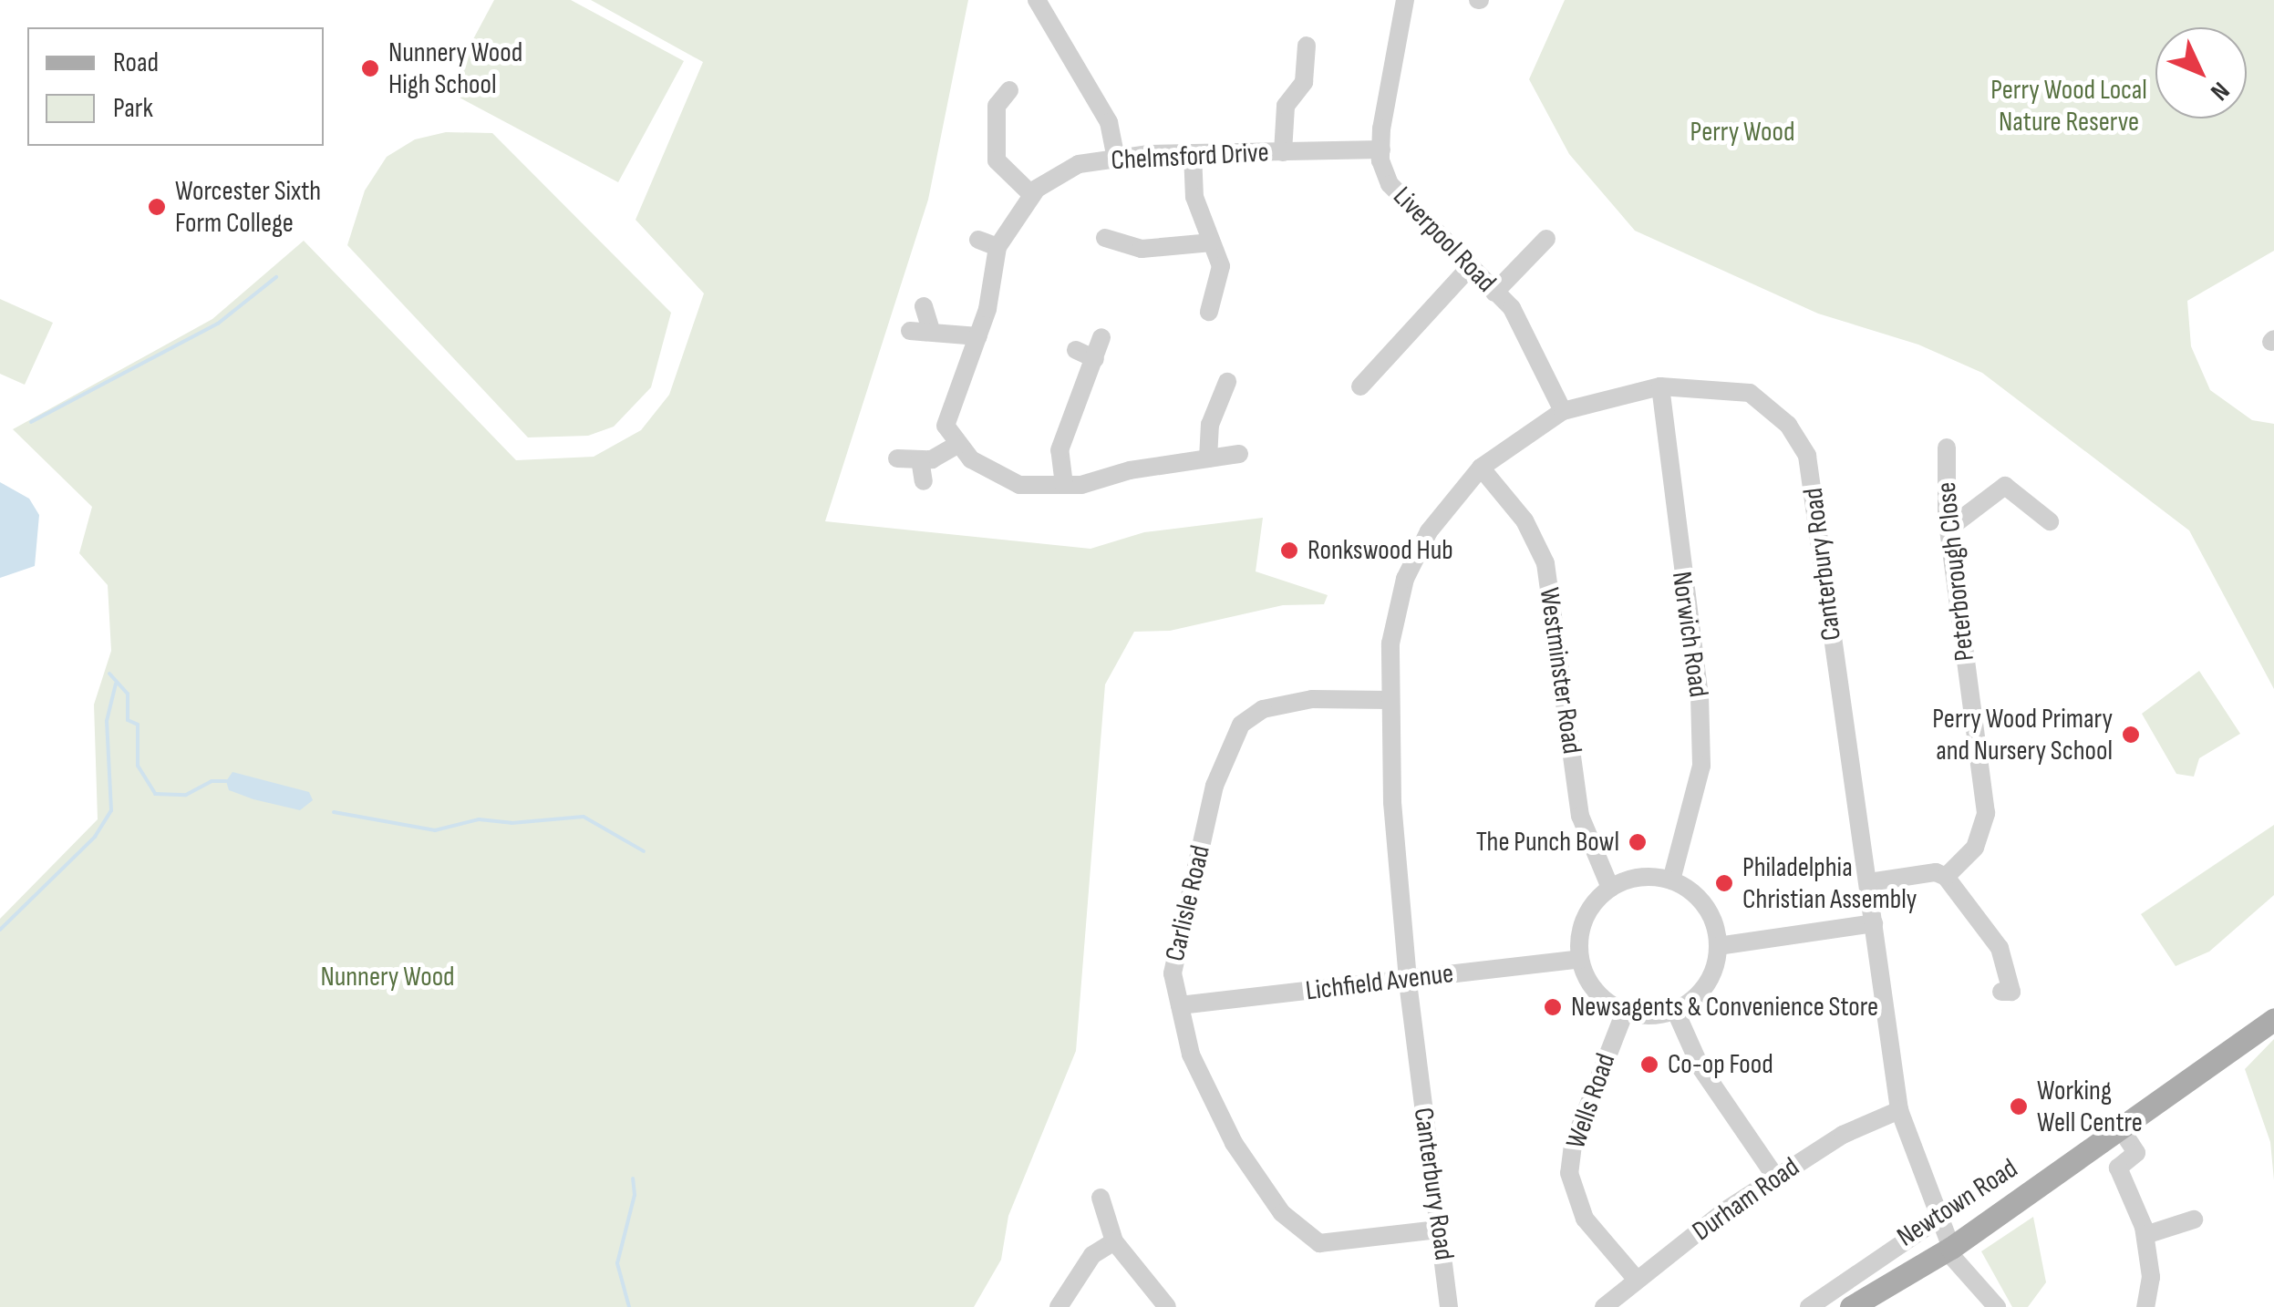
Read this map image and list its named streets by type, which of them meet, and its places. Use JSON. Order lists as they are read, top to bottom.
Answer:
{
  "streets": {
    "main road": ["Newtown Road"],
    "street": [
      "Chelmsford Drive",
      "Liverpool Road",
      "Canterbury Road",
      "Peterborough Close",
      "Norwich Road",
      "Westminster Road",
      "Carlisle Road",
      "Lichfield Avenue",
      "Wells Road",
      "Durham Road"
    ]
  },
  "crossings": [
    ["Chelmsford Drive", "Liverpool Road"],
    ["Liverpool Road", "Canterbury Road"],
    ["Canterbury Road", "Norwich Road"],
    ["Canterbury Road", "Westminster Road"],
    ["Canterbury Road", "Carlisle Road"],
    ["Canterbury Road", "Lichfield Avenue"],
    ["Canterbury Road", "Durham Road"],
    ["Canterbury Road", "Newtown Road"],
    ["Norwich Road", "Westminster Road"],
    ["Norwich Road", "Lichfield Avenue"],
    ["Norwich Road", "Wells Road"],
    ["Westminster Road", "Lichfield Avenue"],
    ["Westminster Road", "Wells Road"],
    ["Carlisle Road", "Lichfield Avenue"],
    ["Lichfield Avenue", "Wells Road"],
    ["Wells Road", "Durham Road"]
  ],
  "parks": ["Perry Wood Local Nature Reserve", "Perry Wood", "Nunnery Wood"],
  "places": [
    "Nunnery Wood High School",
    "Worcester Sixth Form College",
    "Ronkswood Hub",
    "Perry Wood Primary and Nursery School",
    "The Punch Bowl",
    "Philadelphia Christian Assembly",
    "Newsagents & Convenience Store",
    "Co-op Food",
    "Working Well Centre"
  ],
  "legend": ["Road", "Park"],
  "north": "bottom right"
}
